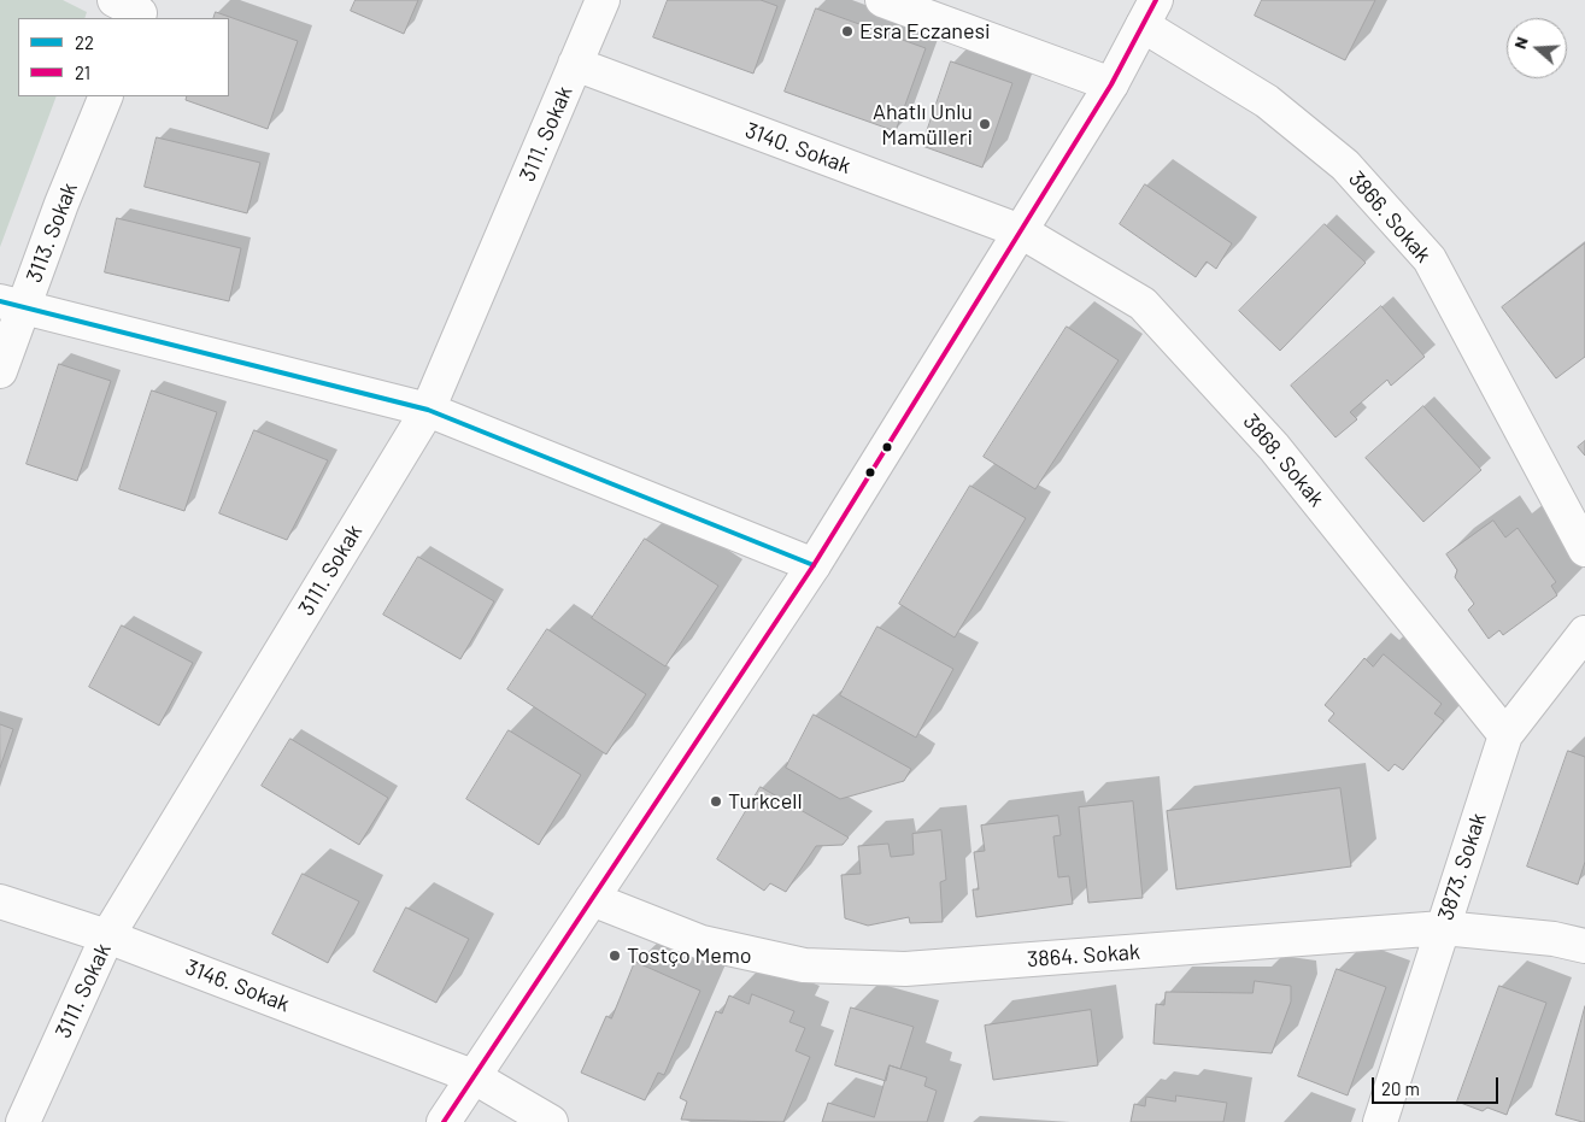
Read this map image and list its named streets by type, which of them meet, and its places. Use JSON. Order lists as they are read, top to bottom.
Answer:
{
  "streets": {
    "street": [
      "3111. Sokak",
      "3140. Sokak",
      "3866. Sokak",
      "3113. Sokak",
      "3868. Sokak",
      "3873. Sokak",
      "3864. Sokak",
      "3146. Sokak"
    ]
  },
  "crossings": [
    ["3111. Sokak", "3140. Sokak"],
    ["3111. Sokak", "3146. Sokak"],
    ["3140. Sokak", "3868. Sokak"],
    ["3868. Sokak", "3873. Sokak"],
    ["3873. Sokak", "3864. Sokak"]
  ],
  "places": [
    "Esra Eczanesi",
    "Ahatlı Unlu Mamülleri",
    "Turkcell",
    "Tostço Memo"
  ],
  "lines": ["transit line 21", "transit line 22"],
  "legend": ["22", "21"],
  "scale_bar": "20 m",
  "north": "left"
}
